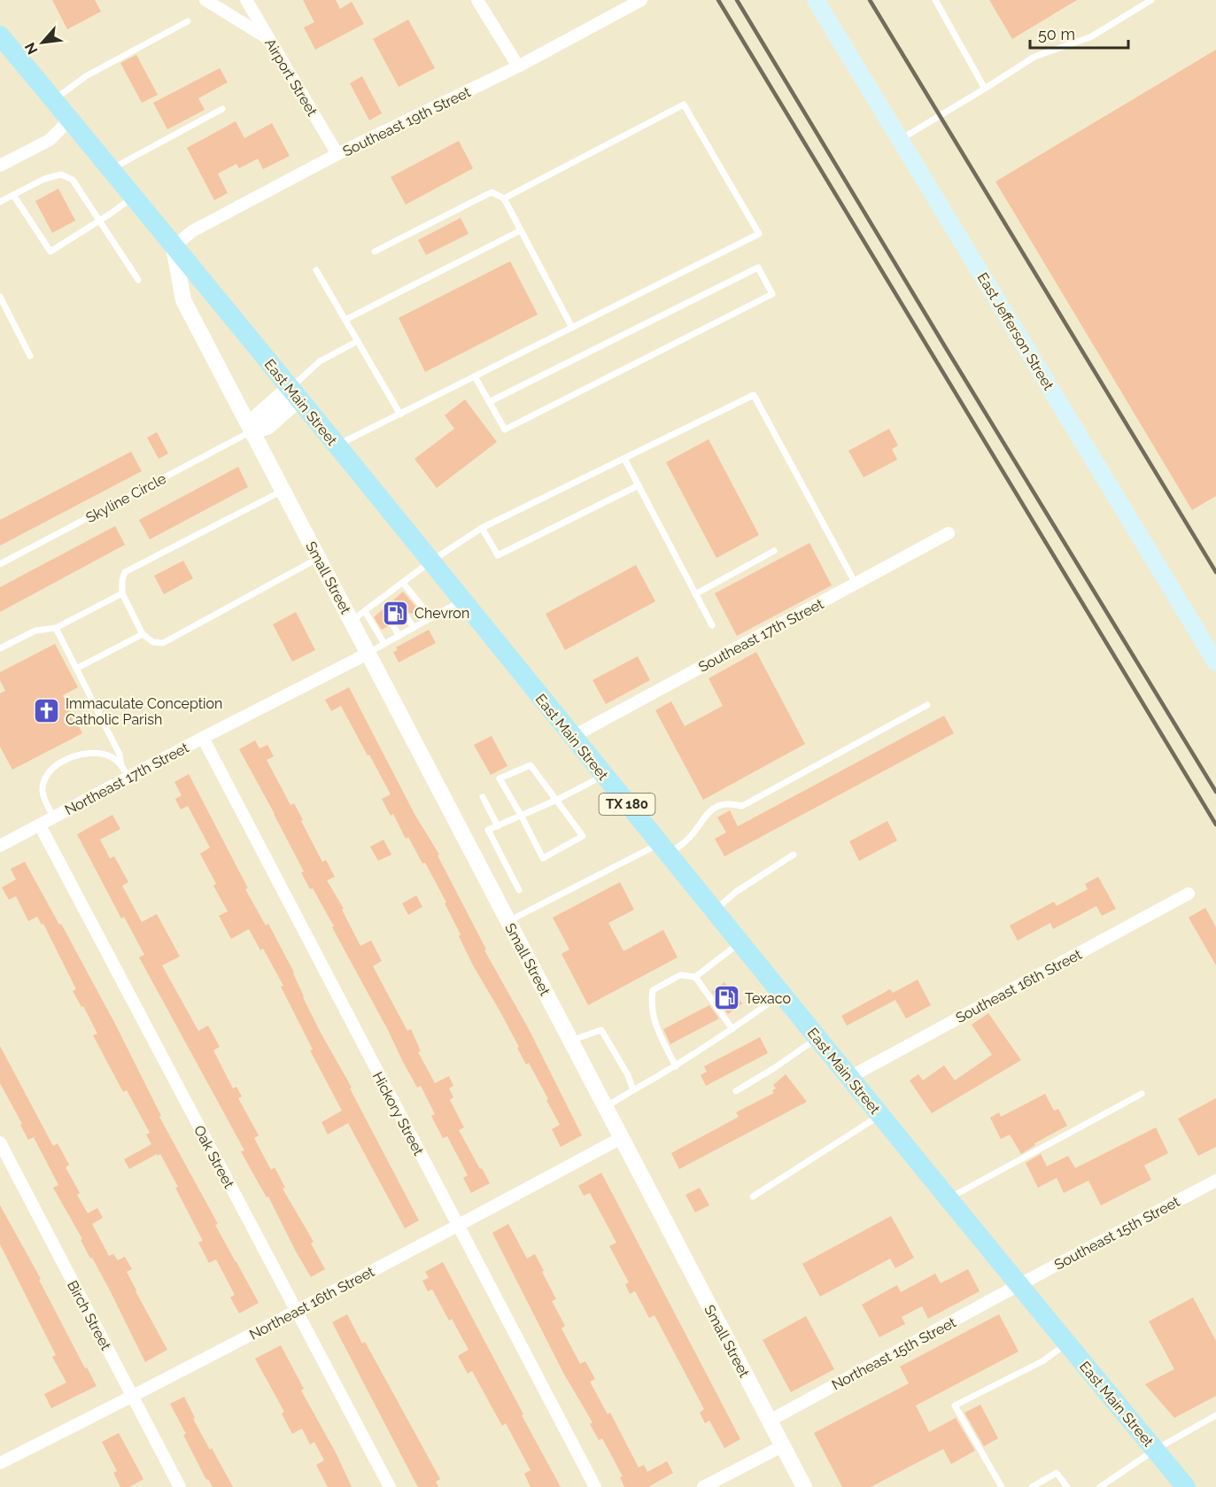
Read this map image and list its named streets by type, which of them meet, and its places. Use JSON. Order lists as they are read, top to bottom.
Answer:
{
  "streets": {
    "main road": ["East Jefferson Street", "East Main Street", "TX 180"],
    "street": [
      "Airport Street",
      "Southeast 19th Street",
      "Small Street",
      "Southeast 17th Street",
      "Northeast 17th Street",
      "Southeast 16th Street",
      "Hickory Street",
      "Oak Street",
      "Southeast 15th Street",
      "Northeast 16th Street",
      "Birch Street",
      "Northeast 15th Street"
    ],
    "lane": ["Skyline Circle"]
  },
  "crossings": [
    ["Airport Street", "Southeast 19th Street"],
    ["Southeast 19th Street", "East Main Street"],
    ["Southeast 19th Street", "Small Street"],
    ["East Main Street", "Small Street"],
    ["East Main Street", "Southeast 17th Street"],
    ["East Main Street", "Southeast 16th Street"],
    ["East Main Street", "Southeast 15th Street"],
    ["East Main Street", "Northeast 15th Street"],
    ["Skyline Circle", "Small Street"],
    ["Small Street", "Northeast 17th Street"],
    ["Small Street", "Northeast 16th Street"],
    ["Small Street", "Northeast 15th Street"],
    ["Northeast 17th Street", "Hickory Street"],
    ["Northeast 17th Street", "Oak Street"],
    ["Hickory Street", "Northeast 16th Street"],
    ["Oak Street", "Northeast 16th Street"],
    ["Southeast 15th Street", "Northeast 15th Street"],
    ["Northeast 16th Street", "Birch Street"]
  ],
  "places": {
    "fuel station": ["Chevron", "Texaco"],
    "church": ["Immaculate Conception Catholic Parish"]
  },
  "scale_bar": "50 m",
  "north": "bottom left"
}
